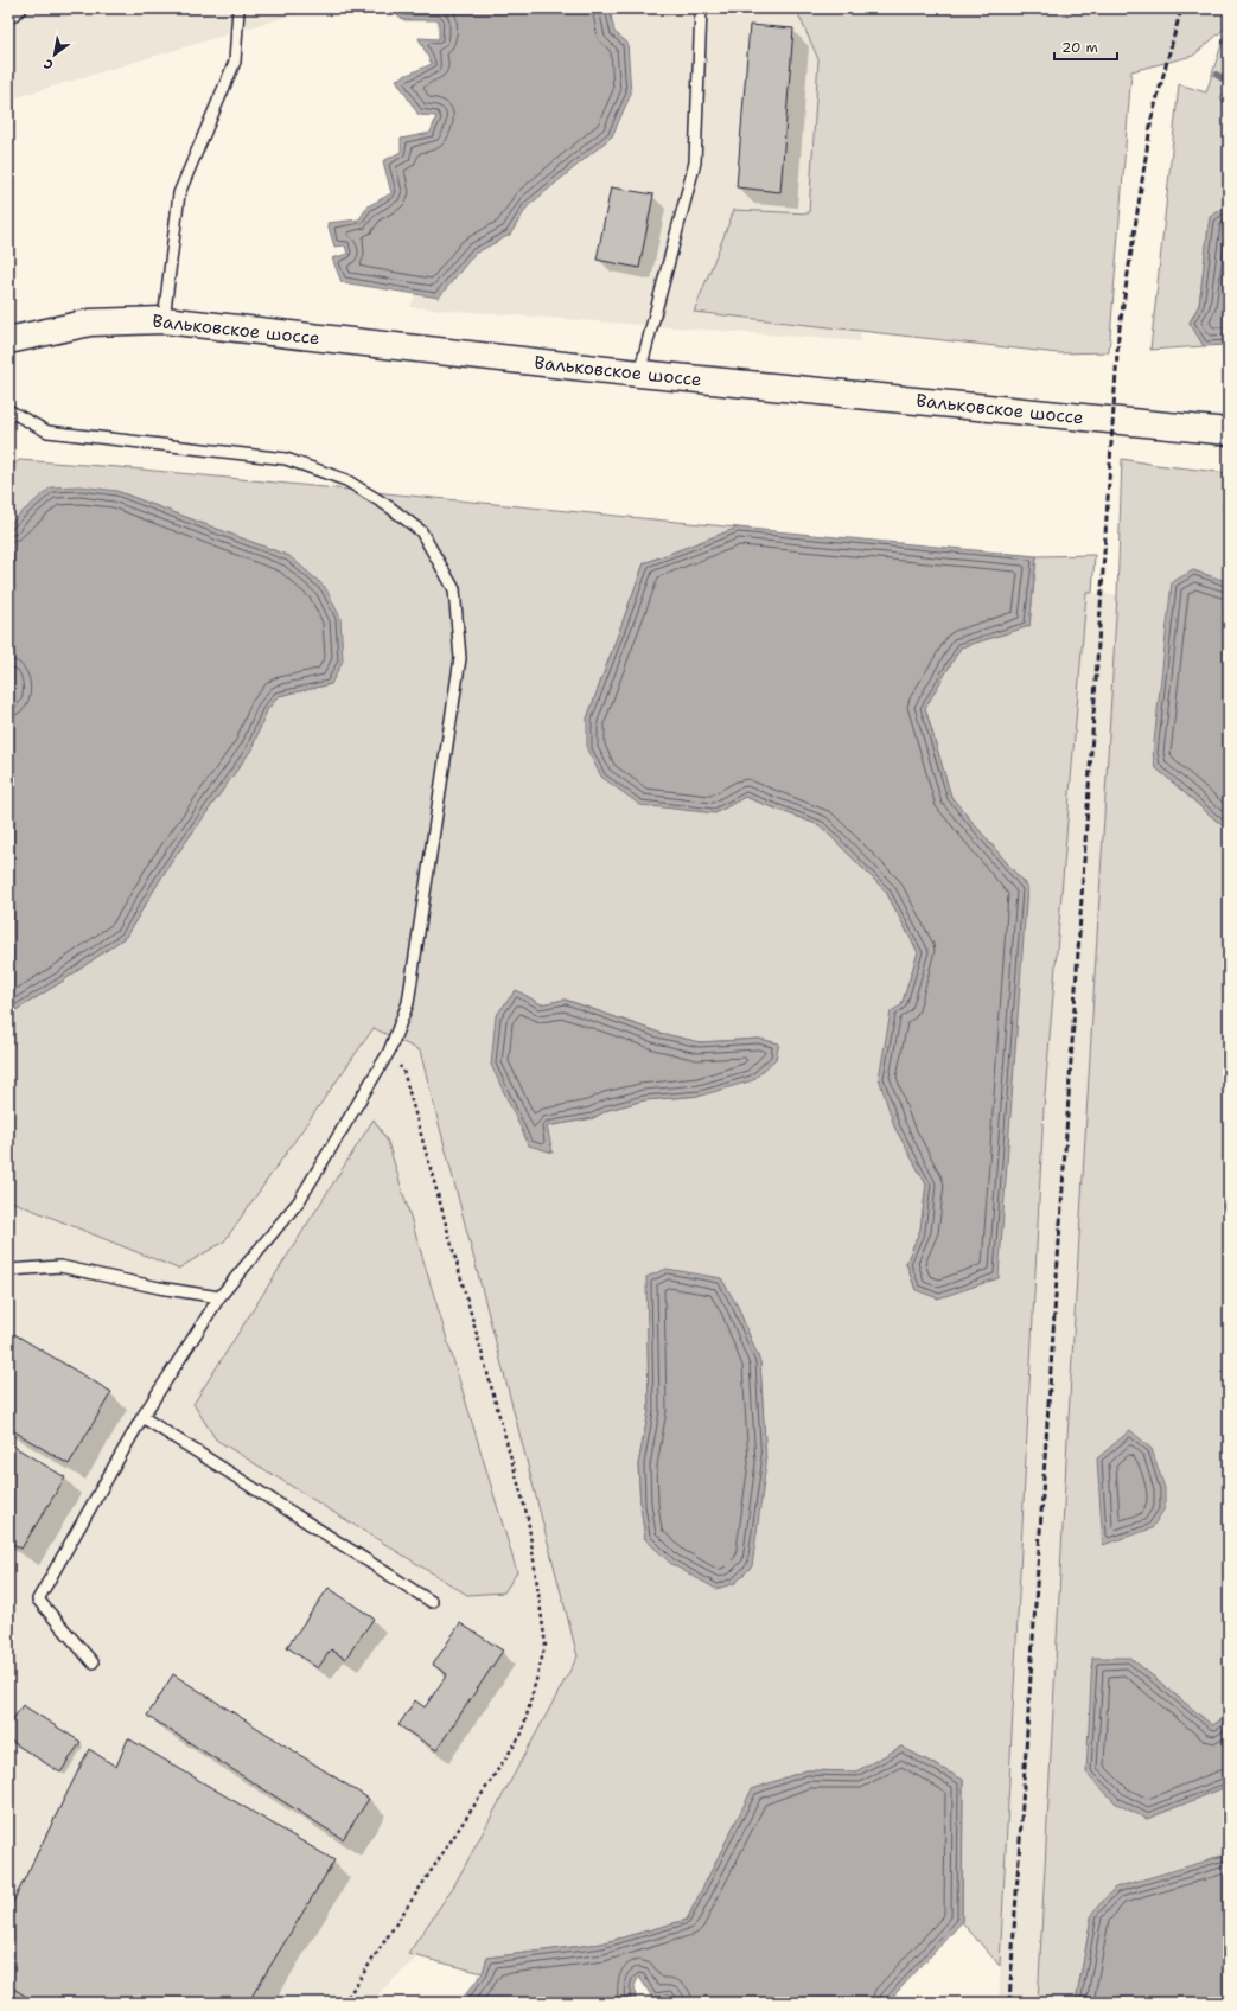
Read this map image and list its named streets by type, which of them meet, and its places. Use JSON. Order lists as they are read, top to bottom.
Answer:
{
  "streets": {
    "main road": ["Вальковское шоссе"]
  },
  "scale_bar": "20 m",
  "north": "bottom left"
}
